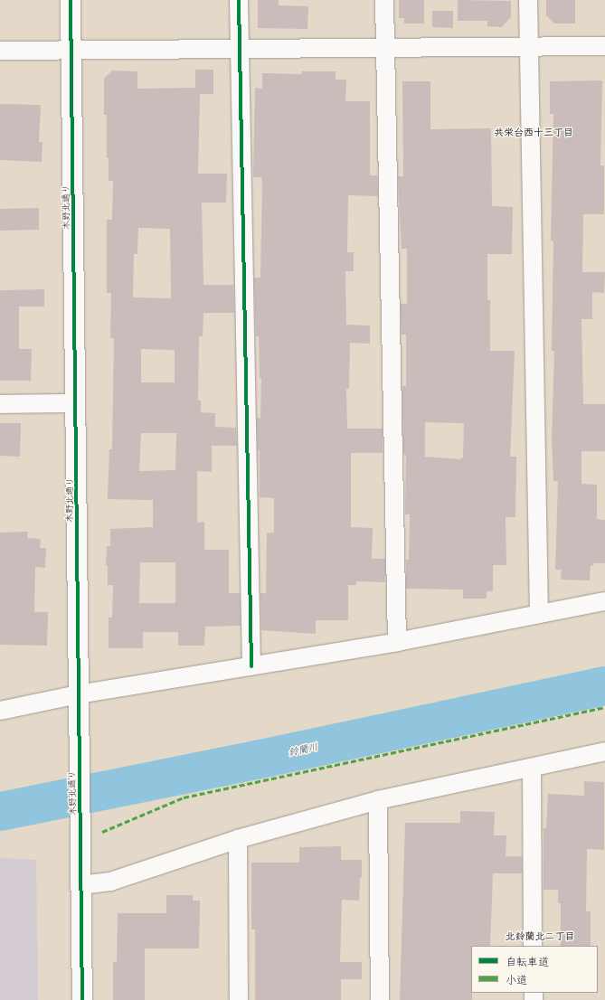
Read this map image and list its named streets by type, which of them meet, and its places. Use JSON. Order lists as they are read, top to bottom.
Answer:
{
  "streets": {
    "street": ["木野北通り"]
  },
  "districts": ["共栄台西十三丁目", "北鈴蘭北二丁目"],
  "water": ["鈴蘭川"],
  "legend": ["自転車道", "小道"]
}
